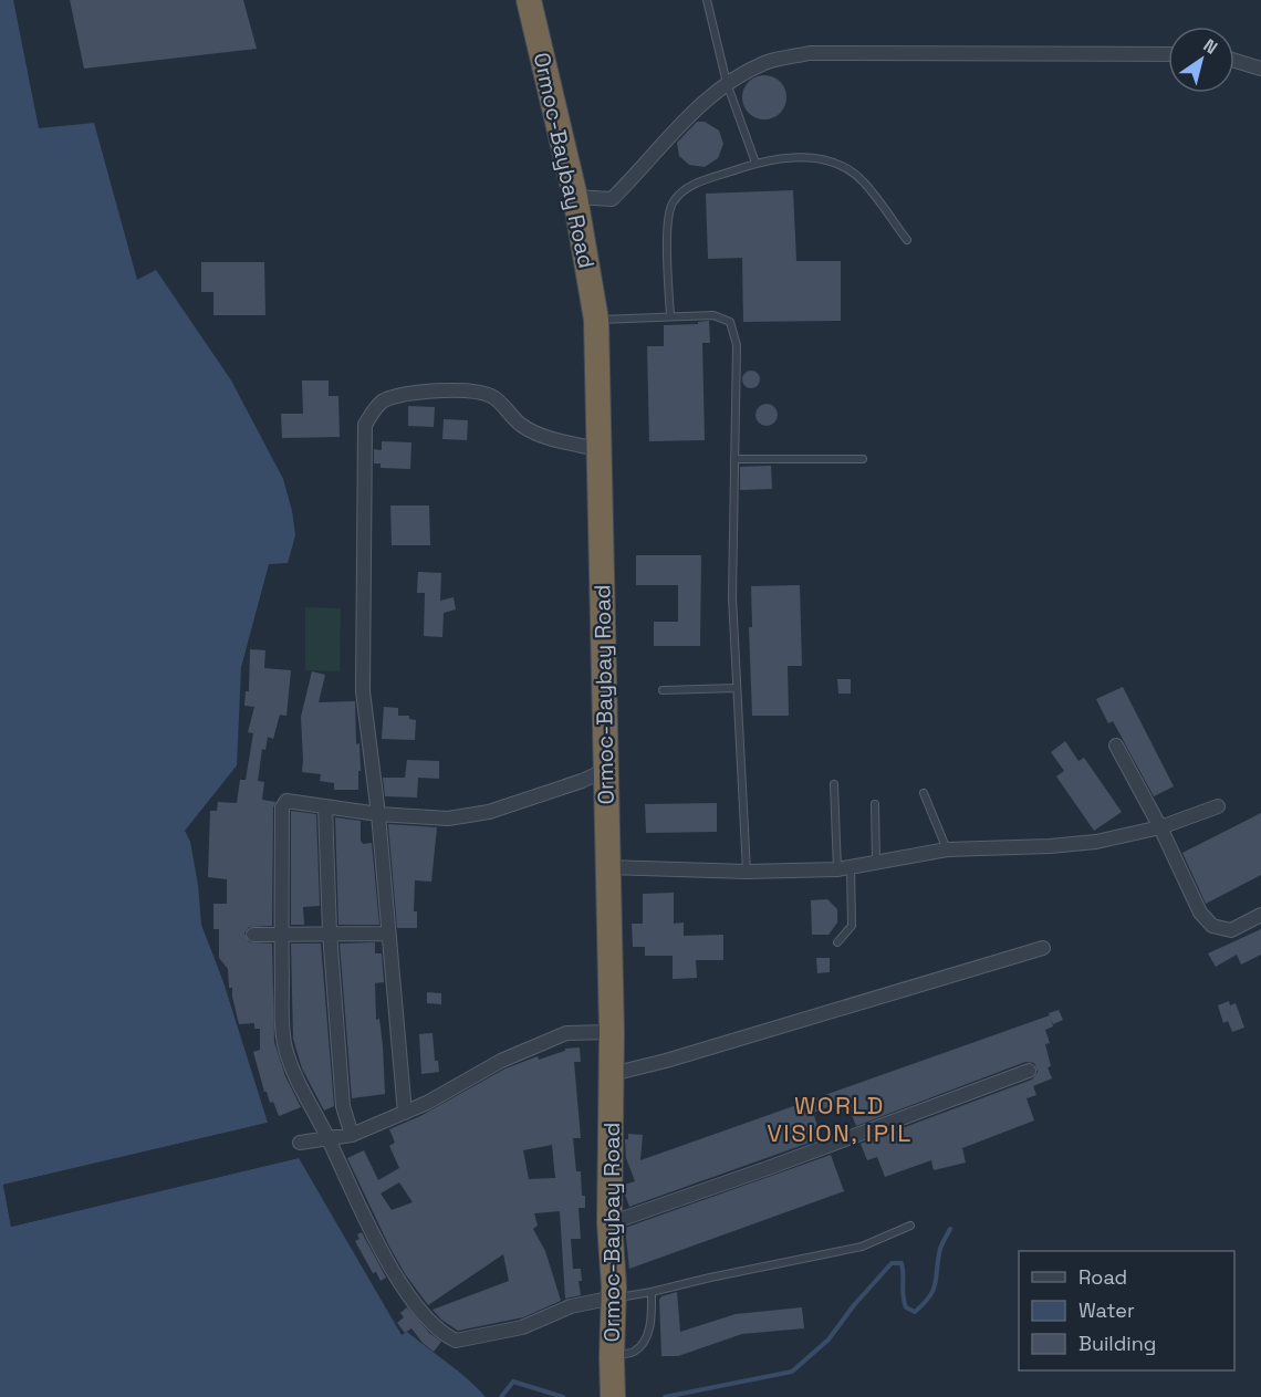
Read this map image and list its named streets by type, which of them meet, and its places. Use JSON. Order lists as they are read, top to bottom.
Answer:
{
  "streets": {
    "highway": ["Ormoc-Baybay Road"]
  },
  "districts": ["WORLD VISION, IPIL"],
  "legend": ["Road", "Water", "Building"],
  "north": "top right"
}
